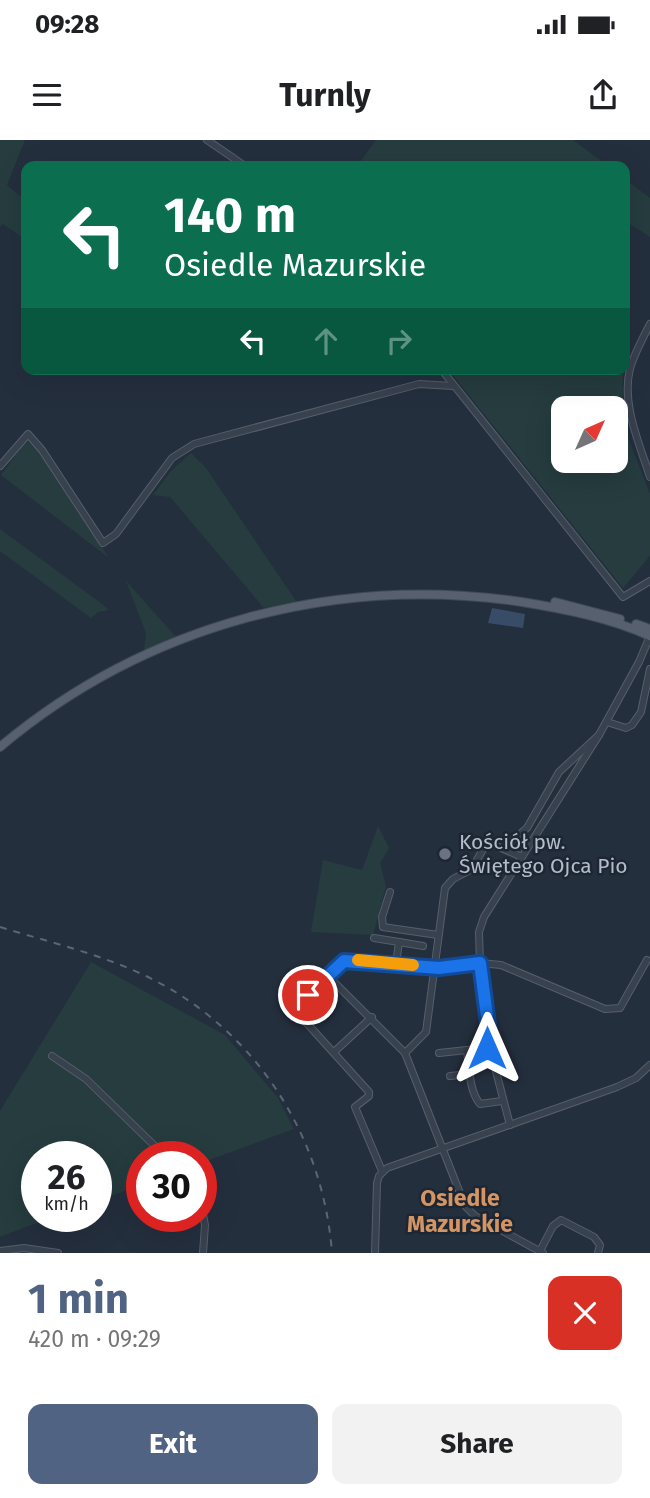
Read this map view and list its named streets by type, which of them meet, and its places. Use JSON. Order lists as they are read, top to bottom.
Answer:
{
  "districts": ["Osiedle Mazurskie"],
  "places": ["Kościół pw. Świętego Ojca Pio"],
  "north": "top right",
  "page": {
    "status": "09:28",
    "header": "Turnly",
    "turn": ["140 m", "Osiedle Mazurskie"],
    "speed": "26 km/h",
    "limit": "30",
    "heading": ["1 min", "420 m · 09:29"],
    "buttons": ["Exit", "Share"]
  }
}
